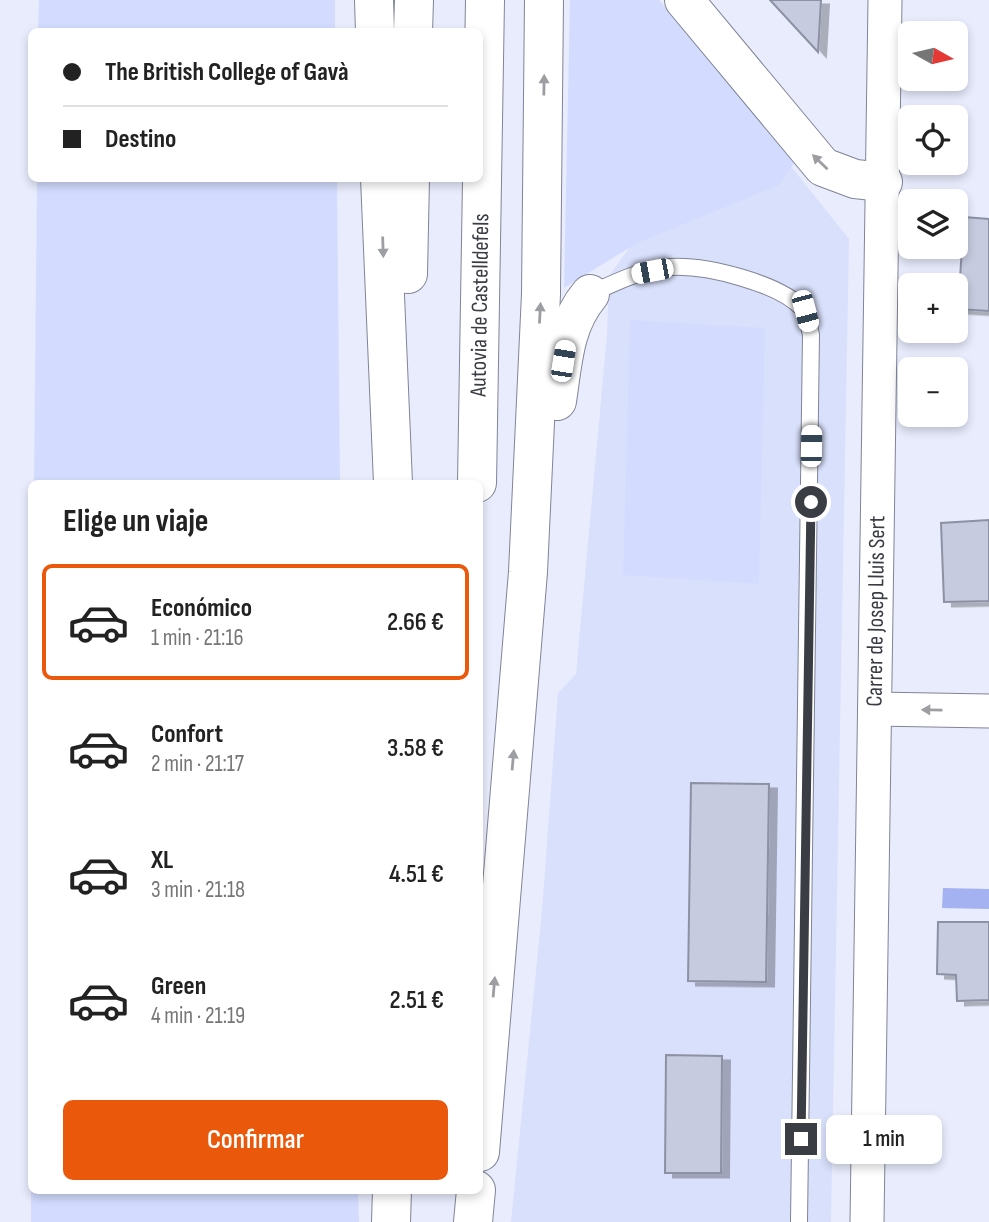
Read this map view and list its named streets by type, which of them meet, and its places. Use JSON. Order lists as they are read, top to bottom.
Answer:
{
  "streets": {
    "highway": ["Autovia de Castelldefels"],
    "street": ["Carrer de Josep Lluis Sert"]
  },
  "north": "right",
  "page": {
    "map_buttons": ["+", "−"],
    "banner": ["The British College of Gavà", "Destino"],
    "heading": "Elige un viaje",
    "list": [
      {
        "name": "Económico",
        "note": "1 min · 21:16",
        "value": "2.66 €"
      },
      {
        "name": "Confort",
        "note": "2 min · 21:17",
        "value": "3.58 €"
      },
      {
        "name": "XL",
        "note": "3 min · 21:18",
        "value": "4.51 €"
      },
      {
        "name": "Green",
        "note": "4 min · 21:19",
        "value": "2.51 €"
      }
    ],
    "buttons": "Confirmar",
    "bubble": "1 min"
  }
}
